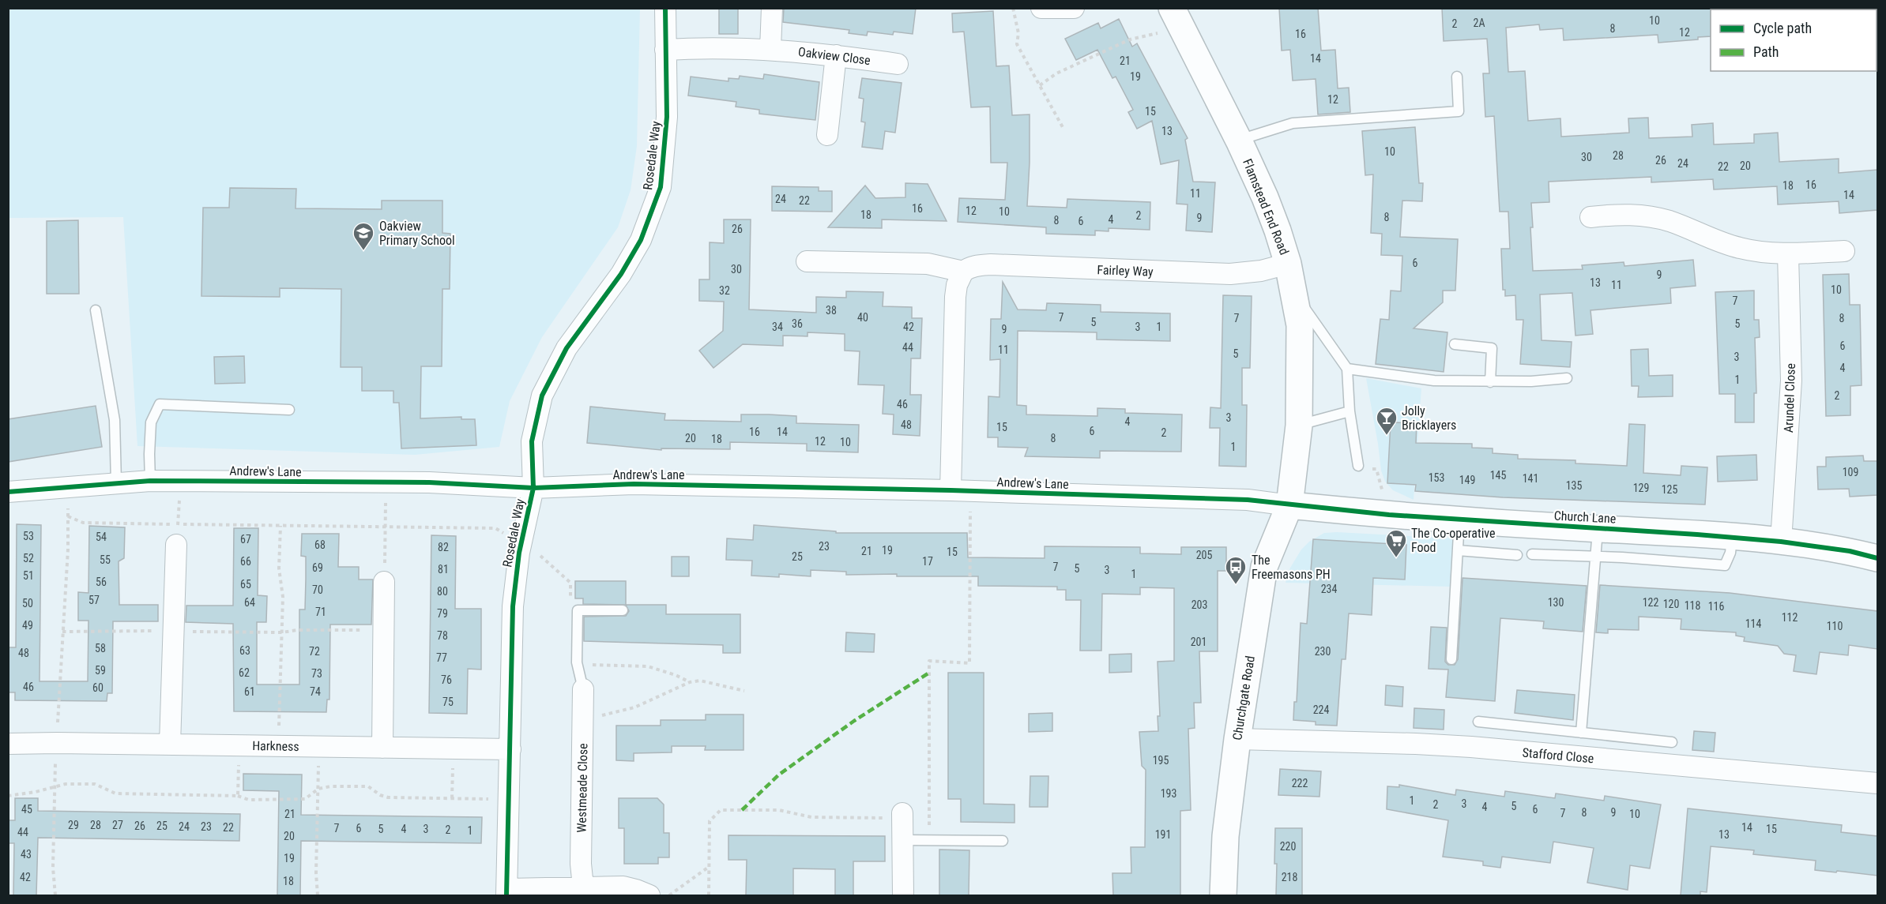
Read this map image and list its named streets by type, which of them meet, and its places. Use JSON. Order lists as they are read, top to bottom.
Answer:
{
  "streets": {
    "main road": ["Flamstead End Road", "Church Lane", "Churchgate Road"],
    "street": [
      "Oakview Close",
      "Rosedale Way",
      "Fairley Way",
      "Arundel Close",
      "Andrew's Lane",
      "Harkness",
      "Stafford Close",
      "Westmeade Close"
    ]
  },
  "crossings": [
    ["Oakview Close", "Rosedale Way"],
    ["Rosedale Way", "Andrew's Lane"],
    ["Rosedale Way", "Harkness"],
    ["Flamstead End Road", "Fairley Way"],
    ["Flamstead End Road", "Andrew's Lane"],
    ["Flamstead End Road", "Church Lane"],
    ["Flamstead End Road", "Churchgate Road"],
    ["Arundel Close", "Church Lane"],
    ["Andrew's Lane", "Church Lane"],
    ["Andrew's Lane", "Churchgate Road"],
    ["Church Lane", "Churchgate Road"],
    ["Churchgate Road", "Stafford Close"]
  ],
  "places": {
    "school or university": ["Oakview Primary School"],
    "bar": ["Jolly Bricklayers"],
    "supermarket": ["The Co-operative Food"],
    "bus stop": ["The Freemasons PH"]
  },
  "house_numbers": [
    "10",
    "2A",
    "2",
    "8",
    "12",
    "16",
    "14",
    "21",
    "19",
    "12",
    "15",
    "13",
    "10",
    "28",
    "30",
    "26",
    "24",
    "20",
    "22",
    "16",
    "18",
    "11",
    "14",
    "24",
    "22",
    "16",
    "12",
    "10",
    "18",
    "2",
    "8",
    "9",
    "4",
    "8",
    "6",
    "26",
    "6",
    "30",
    "9",
    "13",
    "11",
    "10",
    "32",
    "7",
    "38",
    "40",
    "7",
    "7",
    "8",
    "5",
    "36",
    "5",
    "34",
    "42",
    "3",
    "1",
    "9",
    "6",
    "44",
    "11",
    "5",
    "3",
    "4",
    "1",
    "2",
    "46",
    "3",
    "4",
    "48",
    "15",
    "6",
    "16",
    "14",
    "2",
    "20",
    "8",
    "18",
    "12",
    "10",
    "1",
    "109",
    "145",
    "153",
    "141",
    "149",
    "135",
    "129",
    "125",
    "53",
    "54",
    "67",
    "68",
    "23",
    "82",
    "19",
    "21",
    "15",
    "205",
    "25",
    "52",
    "55",
    "66",
    "17",
    "7",
    "69",
    "5",
    "81",
    "3",
    "1",
    "51",
    "56",
    "65",
    "234",
    "70",
    "80",
    "57",
    "64",
    "130",
    "122",
    "50",
    "120",
    "203",
    "118",
    "116",
    "71",
    "79",
    "112",
    "114",
    "49",
    "110",
    "78",
    "201",
    "58",
    "63",
    "72",
    "230",
    "48",
    "77",
    "59",
    "62",
    "73",
    "76",
    "46",
    "60",
    "61",
    "74",
    "75",
    "224",
    "195",
    "222",
    "193",
    "1",
    "3",
    "2",
    "5",
    "4",
    "45",
    "6",
    "8",
    "9",
    "7",
    "21",
    "10",
    "29",
    "28",
    "27",
    "26",
    "25",
    "24",
    "23",
    "22",
    "14",
    "7",
    "6",
    "5",
    "4",
    "3",
    "15",
    "2",
    "1",
    "44",
    "191",
    "13",
    "20",
    "220",
    "43",
    "19",
    "42",
    "218",
    "18"
  ],
  "legend": ["Cycle path", "Path"]
}
